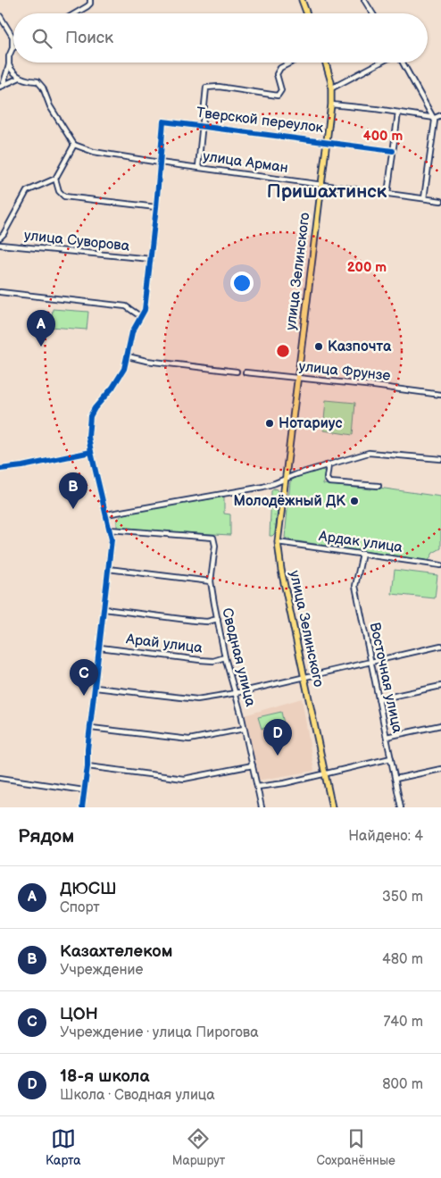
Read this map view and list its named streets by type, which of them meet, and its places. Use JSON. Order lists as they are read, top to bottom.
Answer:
{
  "streets": {
    "main road": ["улица Зелинского"],
    "street": [
      "Тверской переулок",
      "улица Арман",
      "улица Суворова",
      "улица Фрунзе",
      "Ардак улица",
      "Арай улица",
      "Сводная улица",
      "Восточная улица"
    ]
  },
  "crossings": [
    ["Тверской переулок", "улица Арман"],
    ["Тверской переулок", "улица Зелинского"],
    ["улица Арман", "улица Зелинского"],
    ["улица Зелинского", "улица Фрунзе"],
    ["улица Зелинского", "Ардак улица"],
    ["Ардак улица", "Восточная улица"],
    ["Арай улица", "Сводная улица"]
  ],
  "districts": ["Пришахтинск"],
  "places": ["Казпочта", "Нотариус", "Молодёжный ДК"],
  "page": {
    "search": "Поиск",
    "pins": [
      "A",
      "B",
      "C",
      "D"
    ],
    "heading": ["Рядом", "Найдено: 4"],
    "list": [
      {
        "mark": "A",
        "name": "ДЮСШ",
        "note": "Спорт",
        "value": "350 m"
      },
      {
        "mark": "B",
        "name": "Казахтелеком",
        "note": "Учреждение",
        "value": "480 m"
      },
      {
        "mark": "C",
        "name": "ЦОН",
        "note": "Учреждение · улица Пирогова",
        "value": "740 m"
      },
      {
        "mark": "D",
        "name": "18-я школа",
        "note": "Школа · Сводная улица",
        "value": "800 m"
      }
    ],
    "nav": ["Карта", "Маршрут", "Сохранённые"]
  },
  "rings": ["400 m", "200 m"]
}
